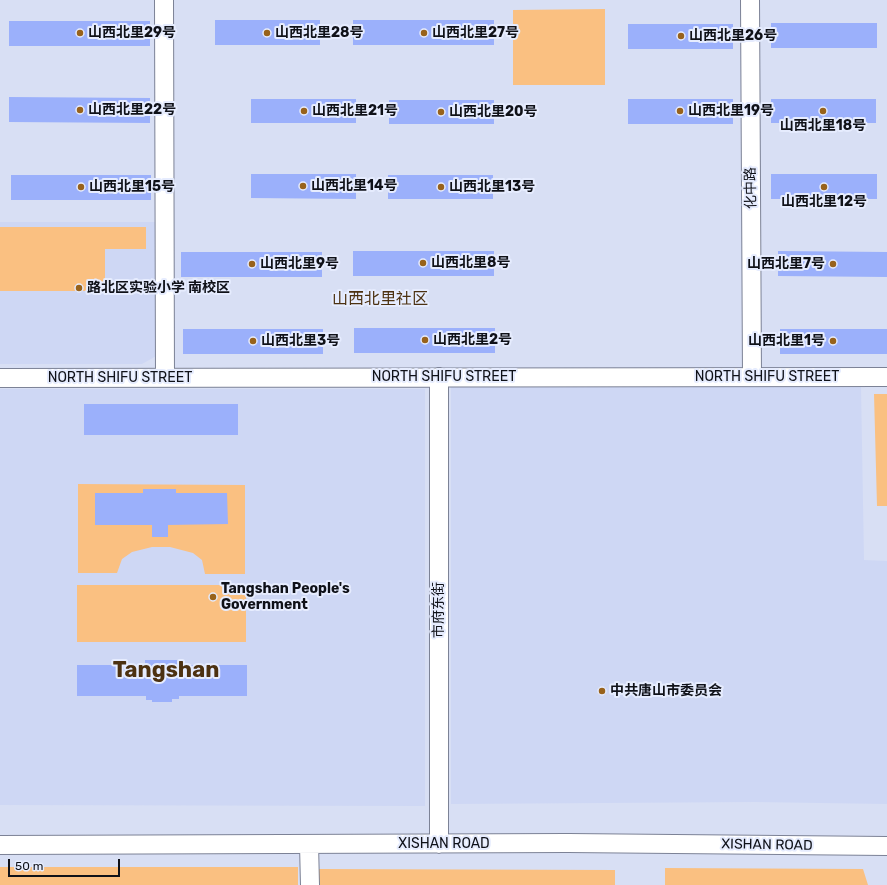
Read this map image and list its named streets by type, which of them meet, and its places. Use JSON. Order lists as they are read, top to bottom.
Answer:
{
  "streets": {
    "street": [
      "化中路",
      "NORTH SHIFU STREET",
      "市府东街",
      "XISHAN ROAD"
    ]
  },
  "crossings": [
    ["化中路", "NORTH SHIFU STREET"],
    ["NORTH SHIFU STREET", "市府东街"],
    ["市府东街", "XISHAN ROAD"]
  ],
  "districts": ["山西北里社区", "Tangshan"],
  "places": [
    "山西北里29号",
    "山西北里28号",
    "山西北里27号",
    "山西北里26号",
    "山西北里22号",
    "山西北里21号",
    "山西北里19号",
    "山西北里18号",
    "山西北里20号",
    "山西北里14号",
    "山西北里15号",
    "山西北里13号",
    "山西北里12号",
    "山西北里8号",
    "山西北里9号",
    "山西北里7号",
    "路北区实验小学 南校区",
    "山西北里2号",
    "山西北里3号",
    "山西北里1号",
    "Tangshan People's Government",
    "中共唐山市委员会"
  ],
  "scale_bar": "50 m"
}
